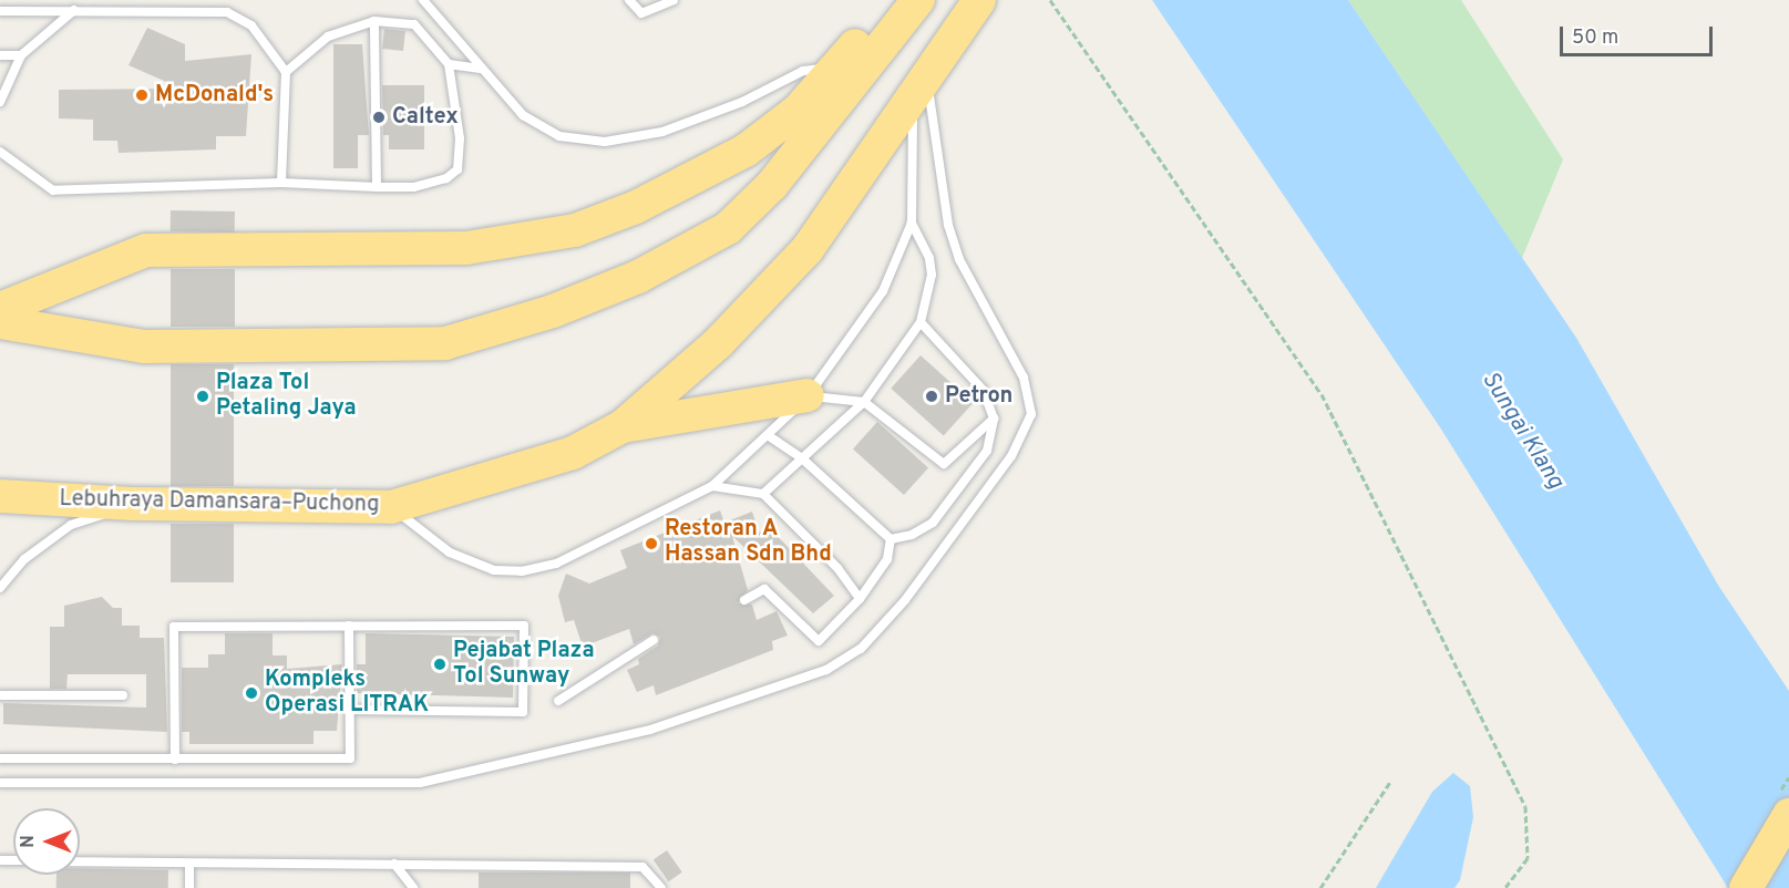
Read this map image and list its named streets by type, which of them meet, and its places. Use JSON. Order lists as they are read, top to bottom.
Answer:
{
  "streets": {
    "highway": ["Lebuhraya Damansara–Puchong"]
  },
  "water": ["Sungai Klang"],
  "places": [
    "McDonald's",
    "Caltex",
    "Plaza Tol Petaling Jaya",
    "Petron",
    "Restoran A Hassan Sdn Bhd",
    "Pejabat Plaza Tol Sunway",
    "Kompleks Operasi LITRAK"
  ],
  "scale_bar": "50 m",
  "north": "left"
}
